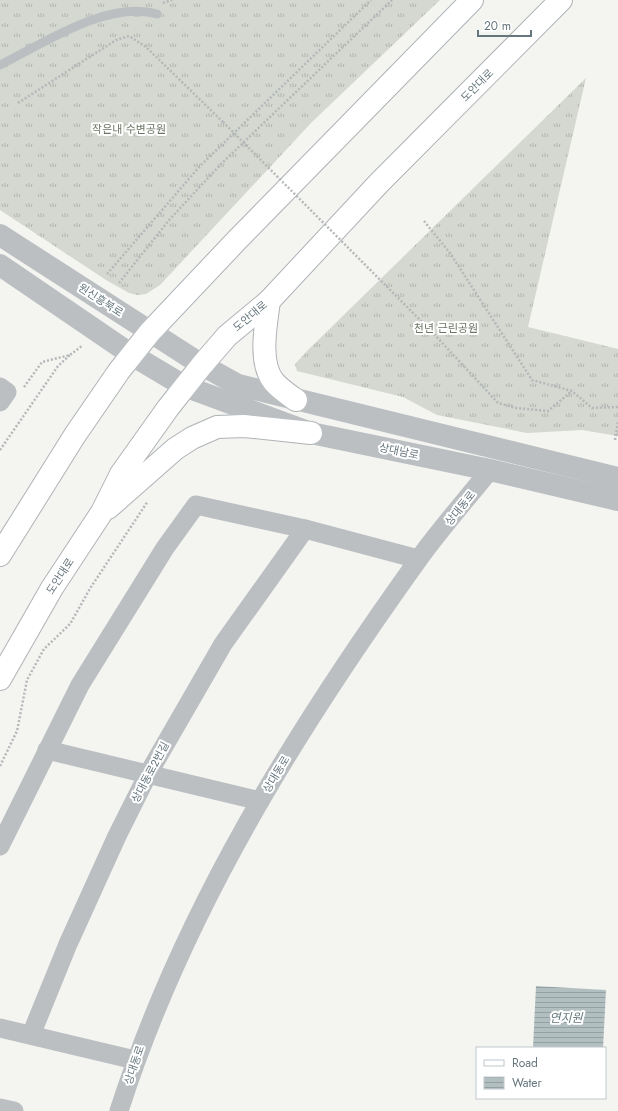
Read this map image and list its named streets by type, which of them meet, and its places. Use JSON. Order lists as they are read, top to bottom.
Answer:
{
  "streets": {
    "main road": ["도안대로"],
    "street": [
      "원신흥북로",
      "상대남로",
      "상대동로",
      "상대동로2번길"
    ]
  },
  "crossings": [
    ["도안대로", "원신흥북로"],
    ["도안대로", "상대남로"],
    ["상대남로", "상대동로"]
  ],
  "water": ["연지원"],
  "parks": ["작은내 수변공원", "천년 근린공원"],
  "legend": ["Road", "Water"],
  "scale_bar": "20 m"
}
